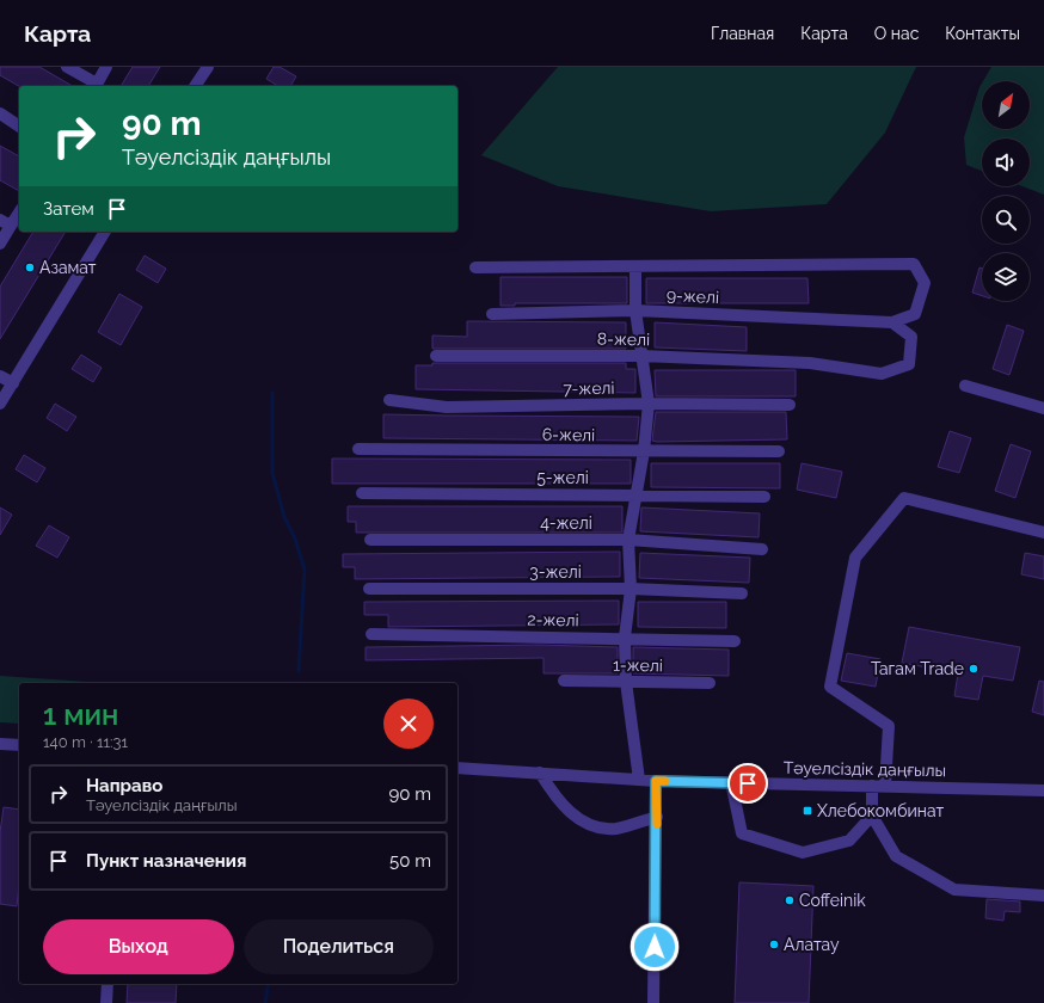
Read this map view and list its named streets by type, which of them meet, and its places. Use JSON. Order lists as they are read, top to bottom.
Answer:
{
  "streets": {
    "street": [
      "9-желі",
      "8-желі",
      "7-желі",
      "6-желі",
      "5-желі",
      "4-желі",
      "3-желі",
      "2-желі",
      "1-желі",
      "Тәуелсіздік даңғылы"
    ]
  },
  "crossings": [
    ["9-желі", "8-желі"]
  ],
  "places": {
    "other": [
      "Азамат",
      "Тагам Trade",
      "Coffeinik",
      "Алатау"
    ],
    "transit": ["Хлебокомбинат"]
  },
  "north": "top right",
  "page": {
    "header": "Карта",
    "nav": [
      "Главная",
      "Карта",
      "О нас",
      "Контакты"
    ],
    "turn": ["90 m", "Тәуелсіздік даңғылы"],
    "then": "Затем",
    "heading": ["1 мин", "140 m · 11:31"],
    "list": [
      {
        "name": "Направо",
        "note": "Тәуелсіздік даңғылы",
        "value": "90 m"
      },
      {
        "name": "Пункт назначения",
        "value": "50 m"
      }
    ],
    "buttons": ["Выход", "Поделиться"]
  }
}
